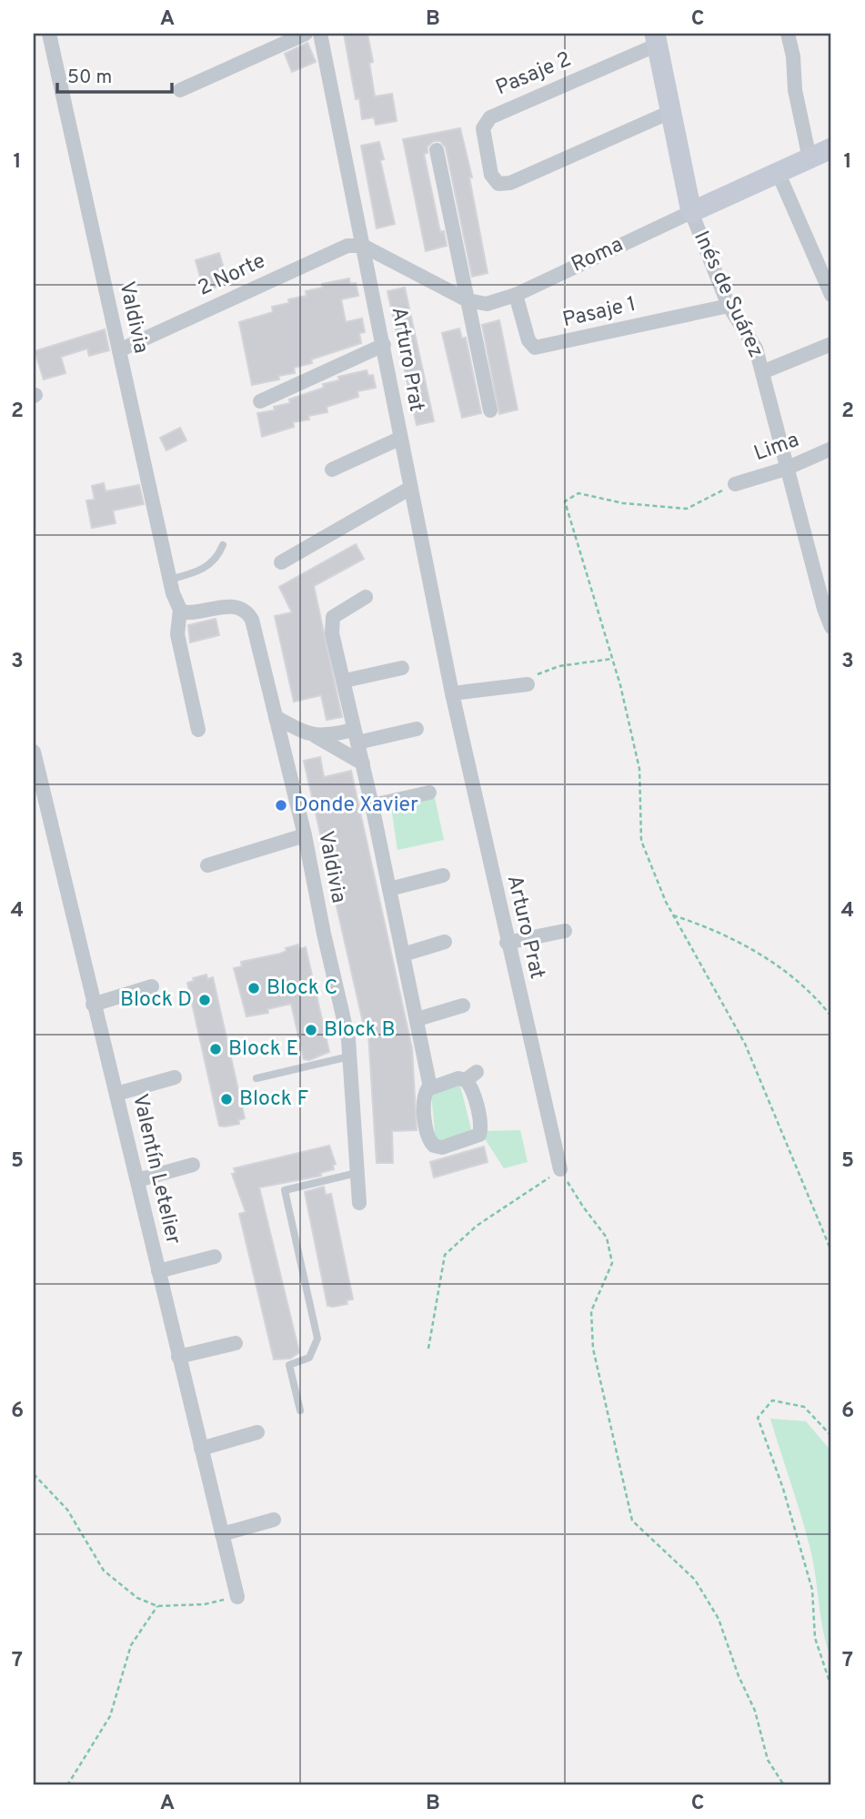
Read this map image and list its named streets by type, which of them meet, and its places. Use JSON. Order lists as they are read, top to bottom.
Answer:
{
  "streets": {
    "street": [
      "Pasaje 2",
      "Roma",
      "2 Norte",
      "Inés de Suárez",
      "Pasaje 1",
      "Valdivia",
      "Arturo Prat",
      "Lima",
      "Valentín Letelier"
    ]
  },
  "crossings": [
    ["Pasaje 2", "Inés de Suárez"],
    ["Roma", "2 Norte"],
    ["Roma", "Inés de Suárez"],
    ["Roma", "Pasaje 1"],
    ["Roma", "Arturo Prat"],
    ["2 Norte", "Valdivia"],
    ["2 Norte", "Arturo Prat"],
    ["Inés de Suárez", "Pasaje 1"],
    ["Inés de Suárez", "Lima"]
  ],
  "places": [
    "Donde Xavier",
    "Block C",
    "Block D",
    "Block B",
    "Block E",
    "Block F"
  ],
  "scale_bar": "50 m",
  "grid": {
    "columns": ["A", "B", "C"],
    "rows": [
      "1",
      "2",
      "3",
      "4",
      "5",
      "6",
      "7"
    ]
  }
}
